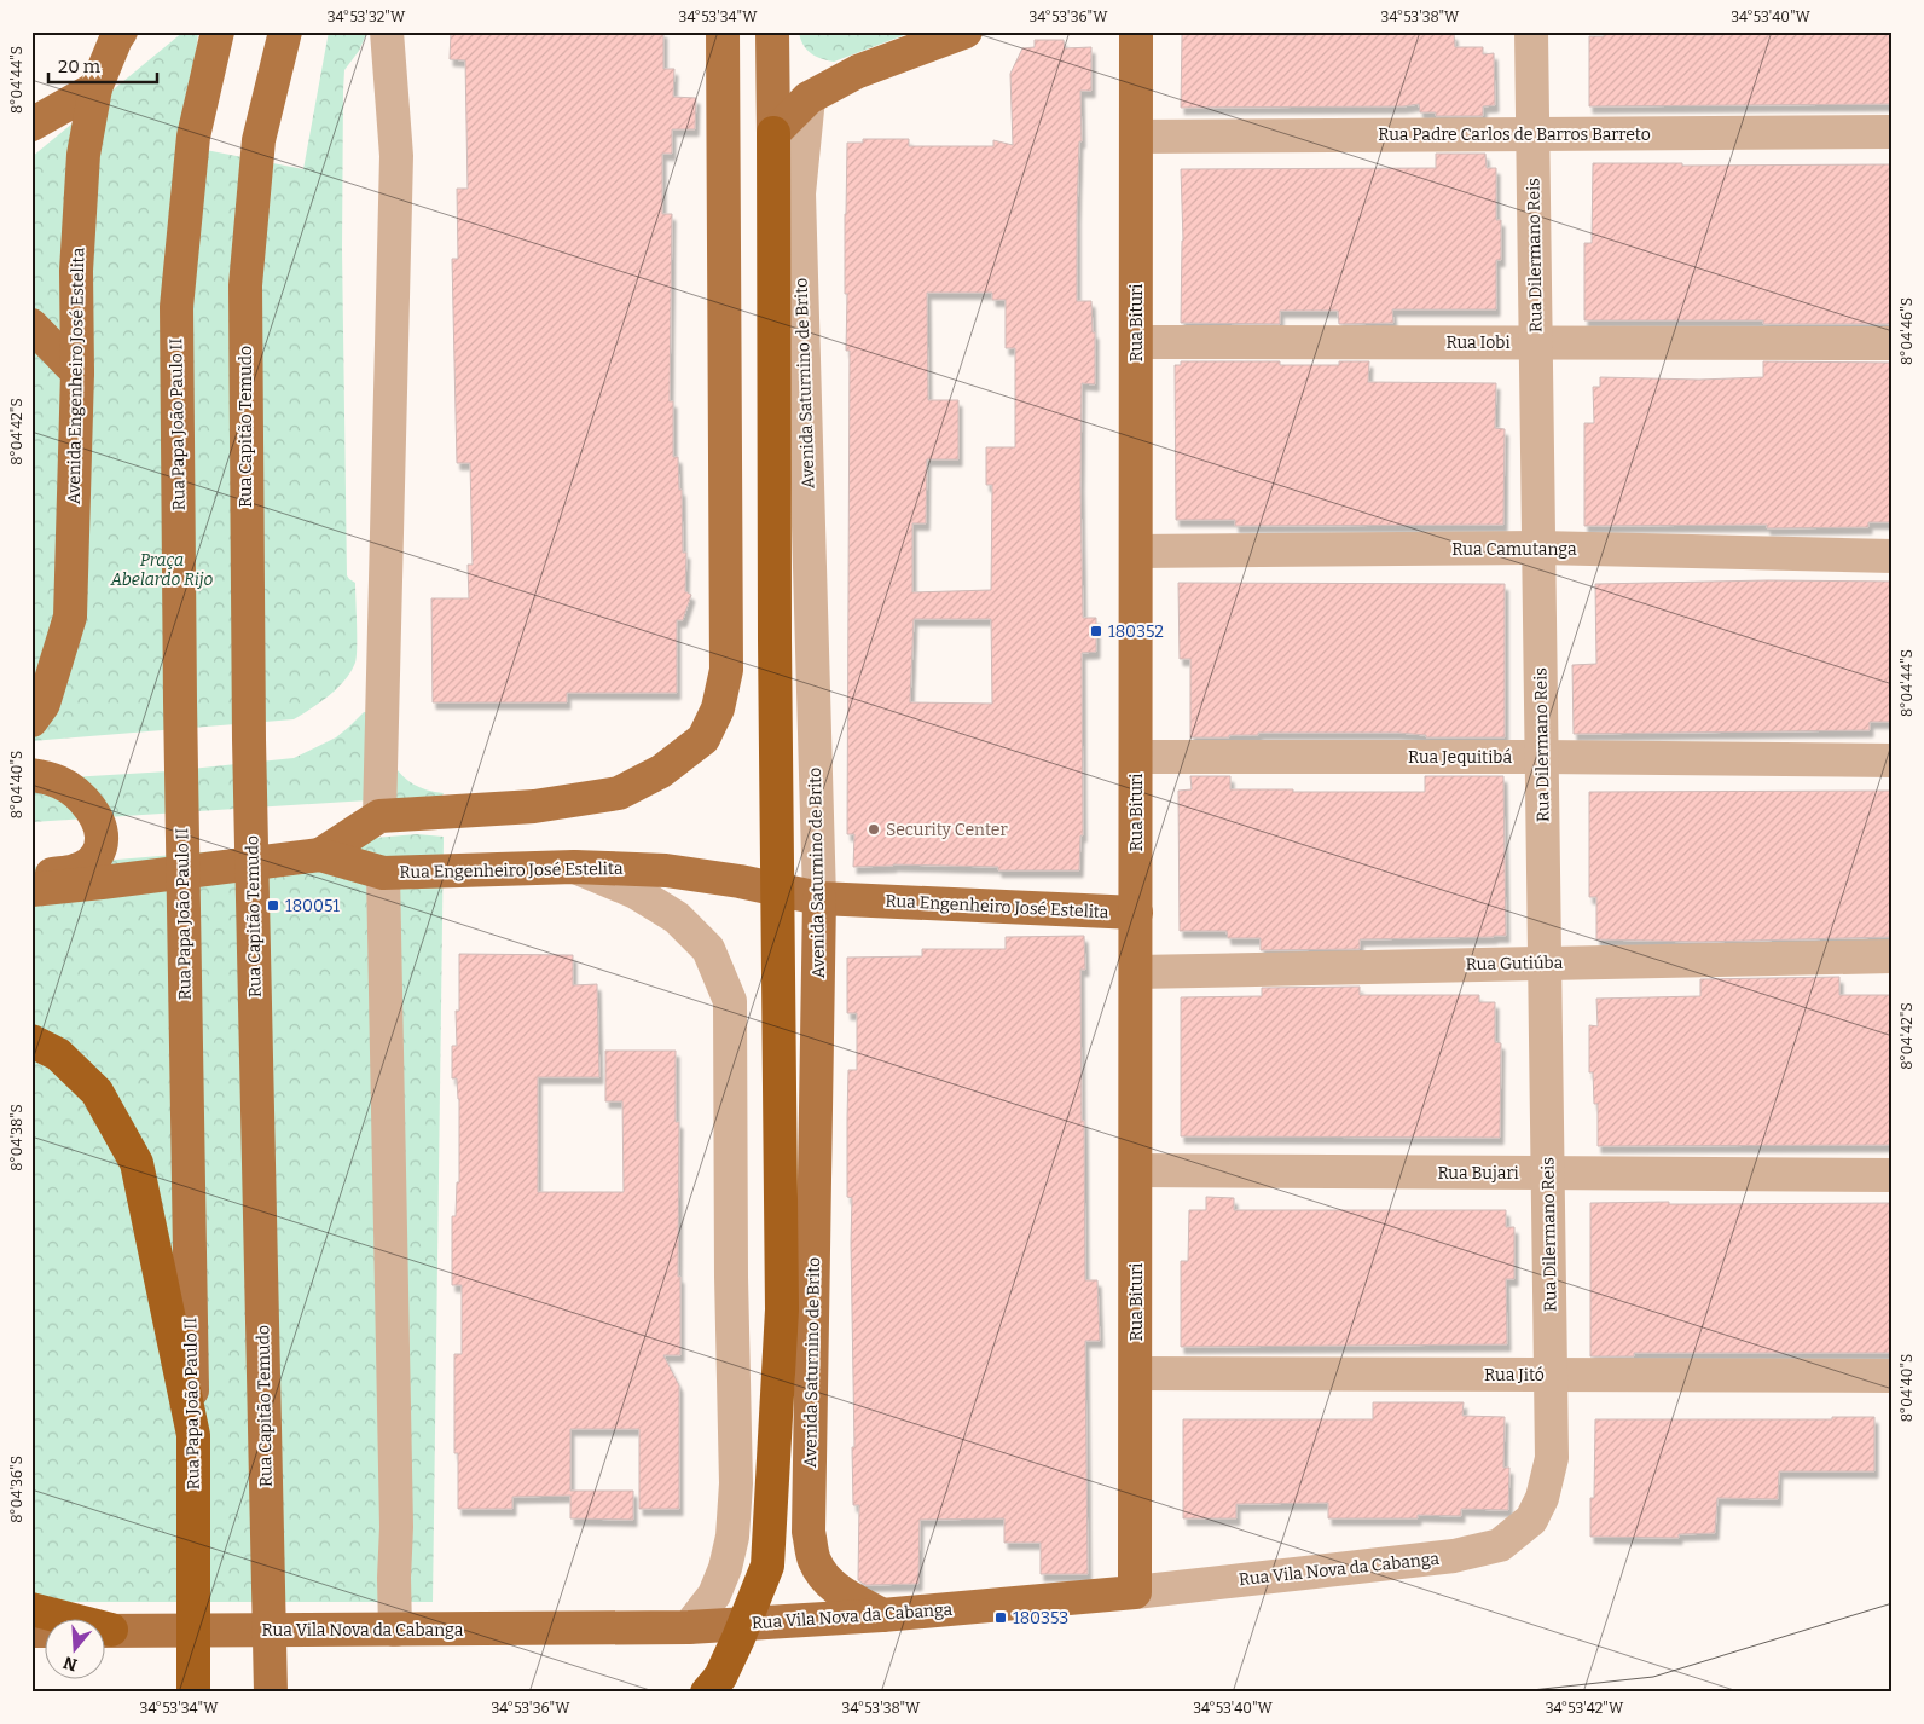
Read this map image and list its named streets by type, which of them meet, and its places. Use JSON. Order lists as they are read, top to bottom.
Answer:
{
  "streets": {
    "highway": ["Rua Papa João Paulo II"],
    "main road": [
      "Rua Bituri",
      "Avenida Engenheiro José Estelita",
      "Avenida Saturnino de Brito",
      "Rua Capitão Temudo",
      "Rua Engenheiro José Estelita",
      "Rua Vila Nova da Cabanga"
    ],
    "street": [
      "Rua Padre Carlos de Barros Barreto",
      "Rua Dilermano Reis",
      "Rua Iobi",
      "Rua Camutanga",
      "Rua Jequitibá",
      "Rua Gutiúba",
      "Rua Bujari",
      "Rua Jitó"
    ]
  },
  "crossings": [
    ["Rua Padre Carlos de Barros Barreto", "Rua Dilermano Reis"],
    ["Rua Padre Carlos de Barros Barreto", "Rua Bituri"],
    ["Rua Dilermano Reis", "Rua Iobi"],
    ["Rua Dilermano Reis", "Rua Camutanga"],
    ["Rua Dilermano Reis", "Rua Jequitibá"],
    ["Rua Dilermano Reis", "Rua Gutiúba"],
    ["Rua Dilermano Reis", "Rua Bujari"],
    ["Rua Dilermano Reis", "Rua Jitó"],
    ["Rua Dilermano Reis", "Rua Vila Nova da Cabanga"],
    ["Rua Bituri", "Rua Iobi"],
    ["Rua Bituri", "Rua Camutanga"],
    ["Rua Bituri", "Rua Jequitibá"],
    ["Rua Bituri", "Rua Engenheiro José Estelita"],
    ["Rua Bituri", "Rua Gutiúba"],
    ["Rua Bituri", "Rua Bujari"],
    ["Rua Bituri", "Rua Jitó"],
    ["Rua Bituri", "Rua Vila Nova da Cabanga"],
    ["Avenida Saturnino de Brito", "Rua Engenheiro José Estelita"],
    ["Avenida Saturnino de Brito", "Rua Vila Nova da Cabanga"]
  ],
  "parks": ["Praça Abelardo Rijo"],
  "places": {
    "transit": ["180352", "180051", "180353"],
    "other": ["Security Center"]
  },
  "scale_bar": "20 m",
  "north": "bottom",
  "coordinates": [
    "34°53'32\"W",
    "34°53'34\"W",
    "34°53'36\"W",
    "34°53'38\"W",
    "34°53'40\"W",
    "8°04'44\"S",
    "8°04'46\"S",
    "8°04'42\"S",
    "8°04'40\"S",
    "8°04'38\"S",
    "8°04'36\"S",
    "34°53'42\"W"
  ]
}
